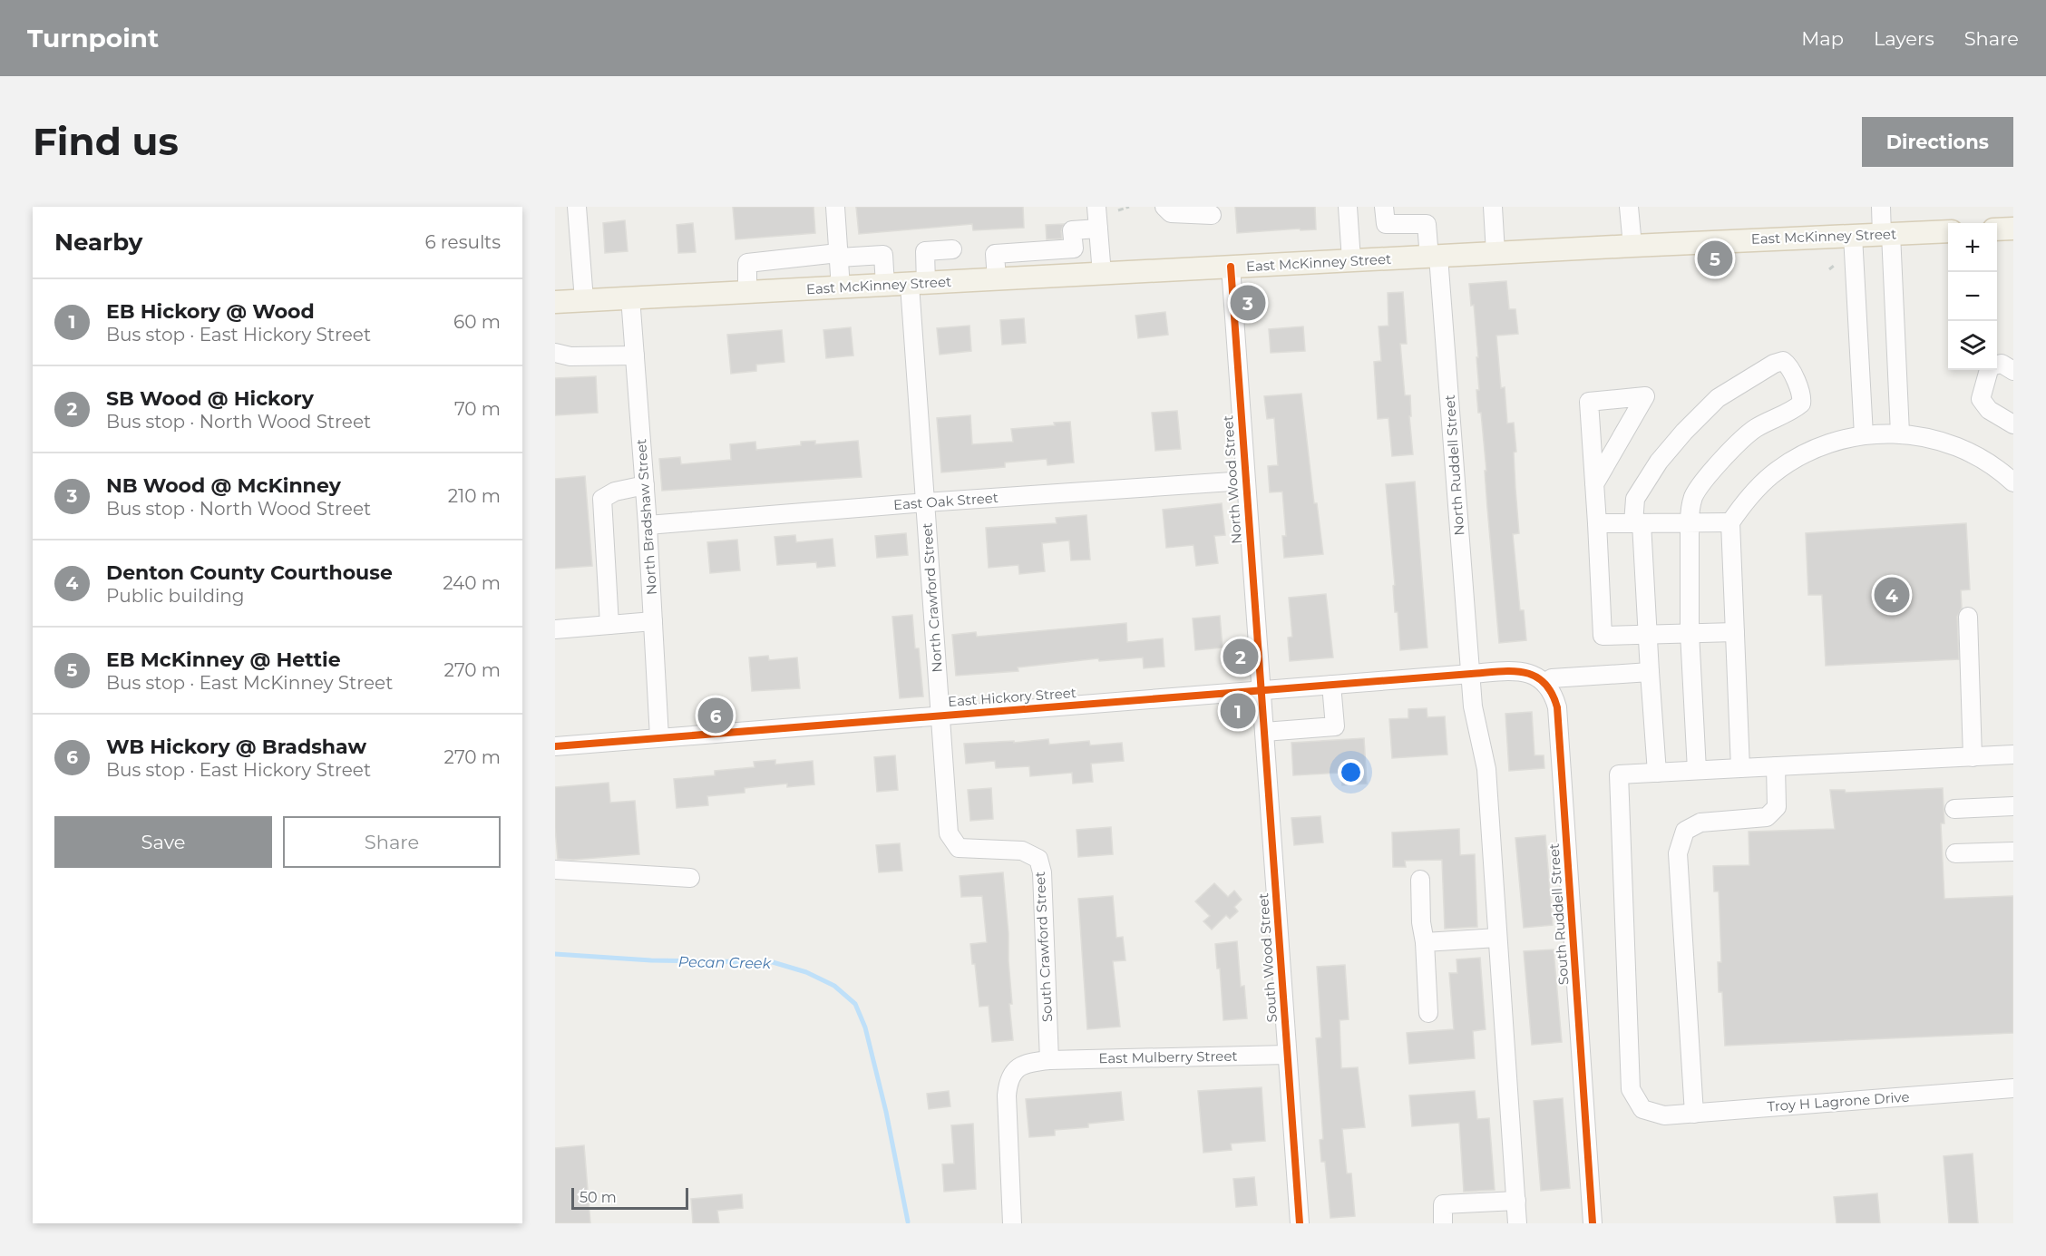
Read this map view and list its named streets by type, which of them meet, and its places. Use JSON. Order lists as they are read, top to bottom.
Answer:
{
  "streets": {
    "main road": ["East McKinney Street"],
    "street": [
      "North Ruddell Street",
      "North Wood Street",
      "East Oak Street",
      "North Bradshaw Street",
      "North Crawford Street",
      "East Hickory Street",
      "South Ruddell Street",
      "South Crawford Street",
      "South Wood Street",
      "East Mulberry Street",
      "Troy H Lagrone Drive"
    ]
  },
  "crossings": [
    ["East McKinney Street", "North Ruddell Street"],
    ["East McKinney Street", "North Wood Street"],
    ["East McKinney Street", "North Bradshaw Street"],
    ["East McKinney Street", "North Crawford Street"],
    ["North Ruddell Street", "East Hickory Street"],
    ["North Wood Street", "East Oak Street"],
    ["North Wood Street", "East Hickory Street"],
    ["North Wood Street", "South Wood Street"],
    ["East Oak Street", "North Bradshaw Street"],
    ["East Oak Street", "North Crawford Street"],
    ["North Bradshaw Street", "East Hickory Street"],
    ["North Crawford Street", "East Hickory Street"],
    ["North Crawford Street", "South Crawford Street"],
    ["East Hickory Street", "South Crawford Street"],
    ["East Hickory Street", "South Wood Street"],
    ["South Crawford Street", "East Mulberry Street"],
    ["South Wood Street", "East Mulberry Street"]
  ],
  "water": ["Pecan Creek"],
  "scale_bar": "50 m",
  "page": {
    "header": "Turnpoint",
    "nav": ["Map", "Layers", "Share"],
    "buttons": [
      "Directions",
      ["Save", "Share"]
    ],
    "title": "Find us",
    "heading": ["Nearby", "6 results"],
    "map_buttons": ["+", "−"],
    "pins": [
      "5",
      "3",
      "4",
      "2",
      "1",
      "6"
    ],
    "list": [
      {
        "mark": "1",
        "name": "EB Hickory @ Wood",
        "note": "Bus stop · East Hickory Street",
        "value": "60 m"
      },
      {
        "mark": "2",
        "name": "SB Wood @ Hickory",
        "note": "Bus stop · North Wood Street",
        "value": "70 m"
      },
      {
        "mark": "3",
        "name": "NB Wood @ McKinney",
        "note": "Bus stop · North Wood Street",
        "value": "210 m"
      },
      {
        "mark": "4",
        "name": "Denton County Courthouse",
        "note": "Public building",
        "value": "240 m"
      },
      {
        "mark": "5",
        "name": "EB McKinney @ Hettie",
        "note": "Bus stop · East McKinney Street",
        "value": "270 m"
      },
      {
        "mark": "6",
        "name": "WB Hickory @ Bradshaw",
        "note": "Bus stop · East Hickory Street",
        "value": "270 m"
      }
    ],
    "scale": "50 m"
  }
}
